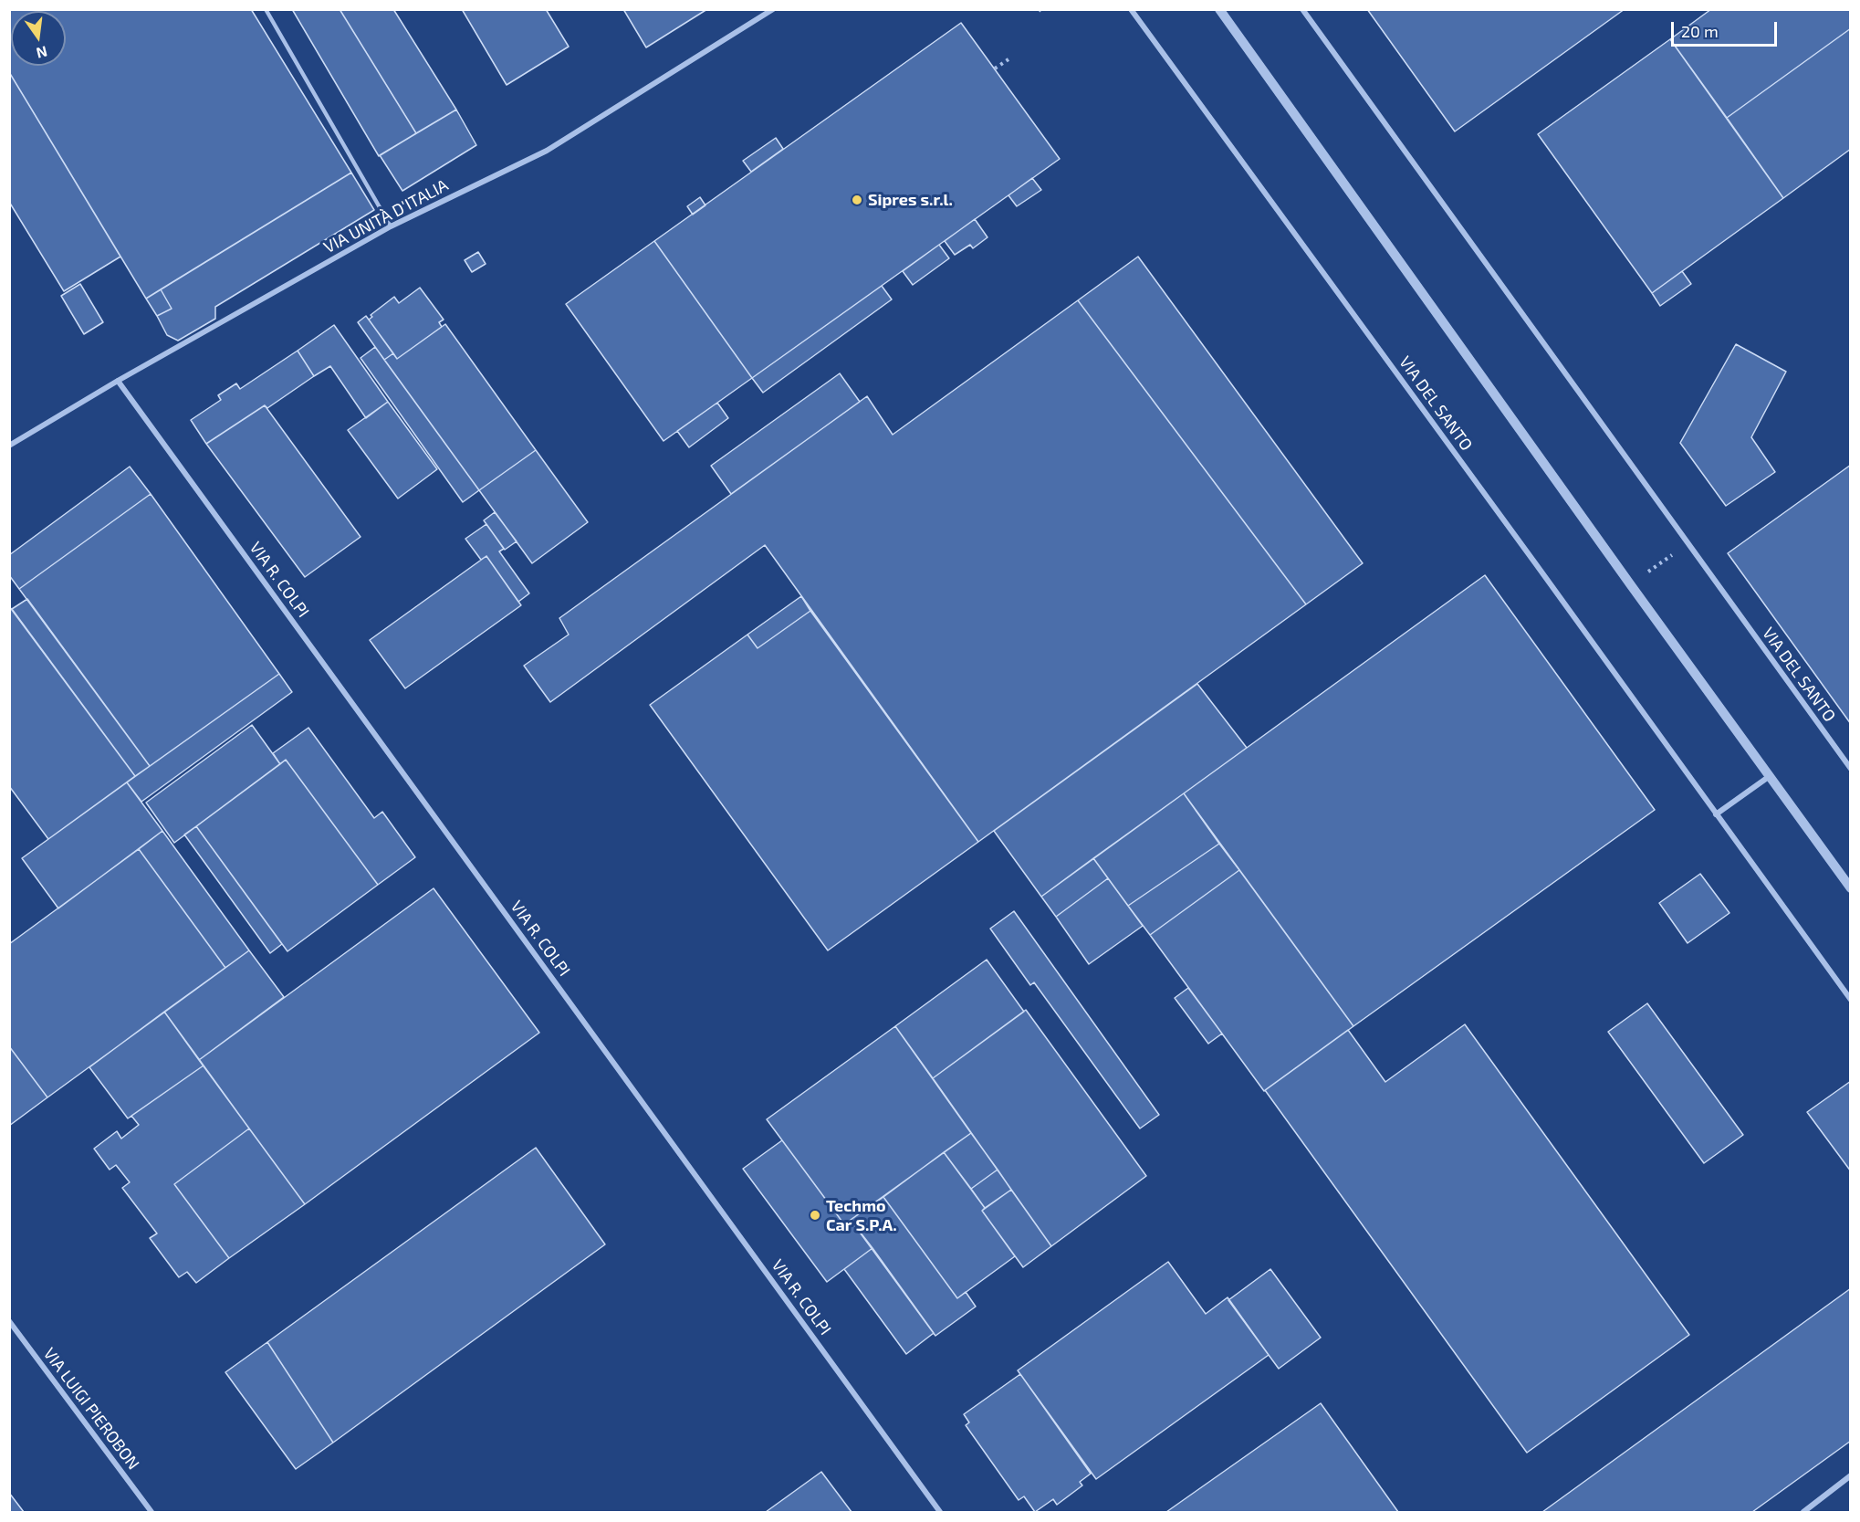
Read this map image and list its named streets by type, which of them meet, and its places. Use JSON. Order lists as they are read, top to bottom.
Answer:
{
  "streets": {
    "street": [
      "VIA UNITÀ D'ITALIA",
      "VIA DEL SANTO",
      "VIA R. COLPI",
      "VIA LUIGI PIEROBON"
    ]
  },
  "crossings": [
    ["VIA UNITÀ D'ITALIA", "VIA R. COLPI"]
  ],
  "places": ["Sipres s.r.l.", "Techmo Car S.P.A."],
  "scale_bar": "20 m",
  "north": "bottom"
}
